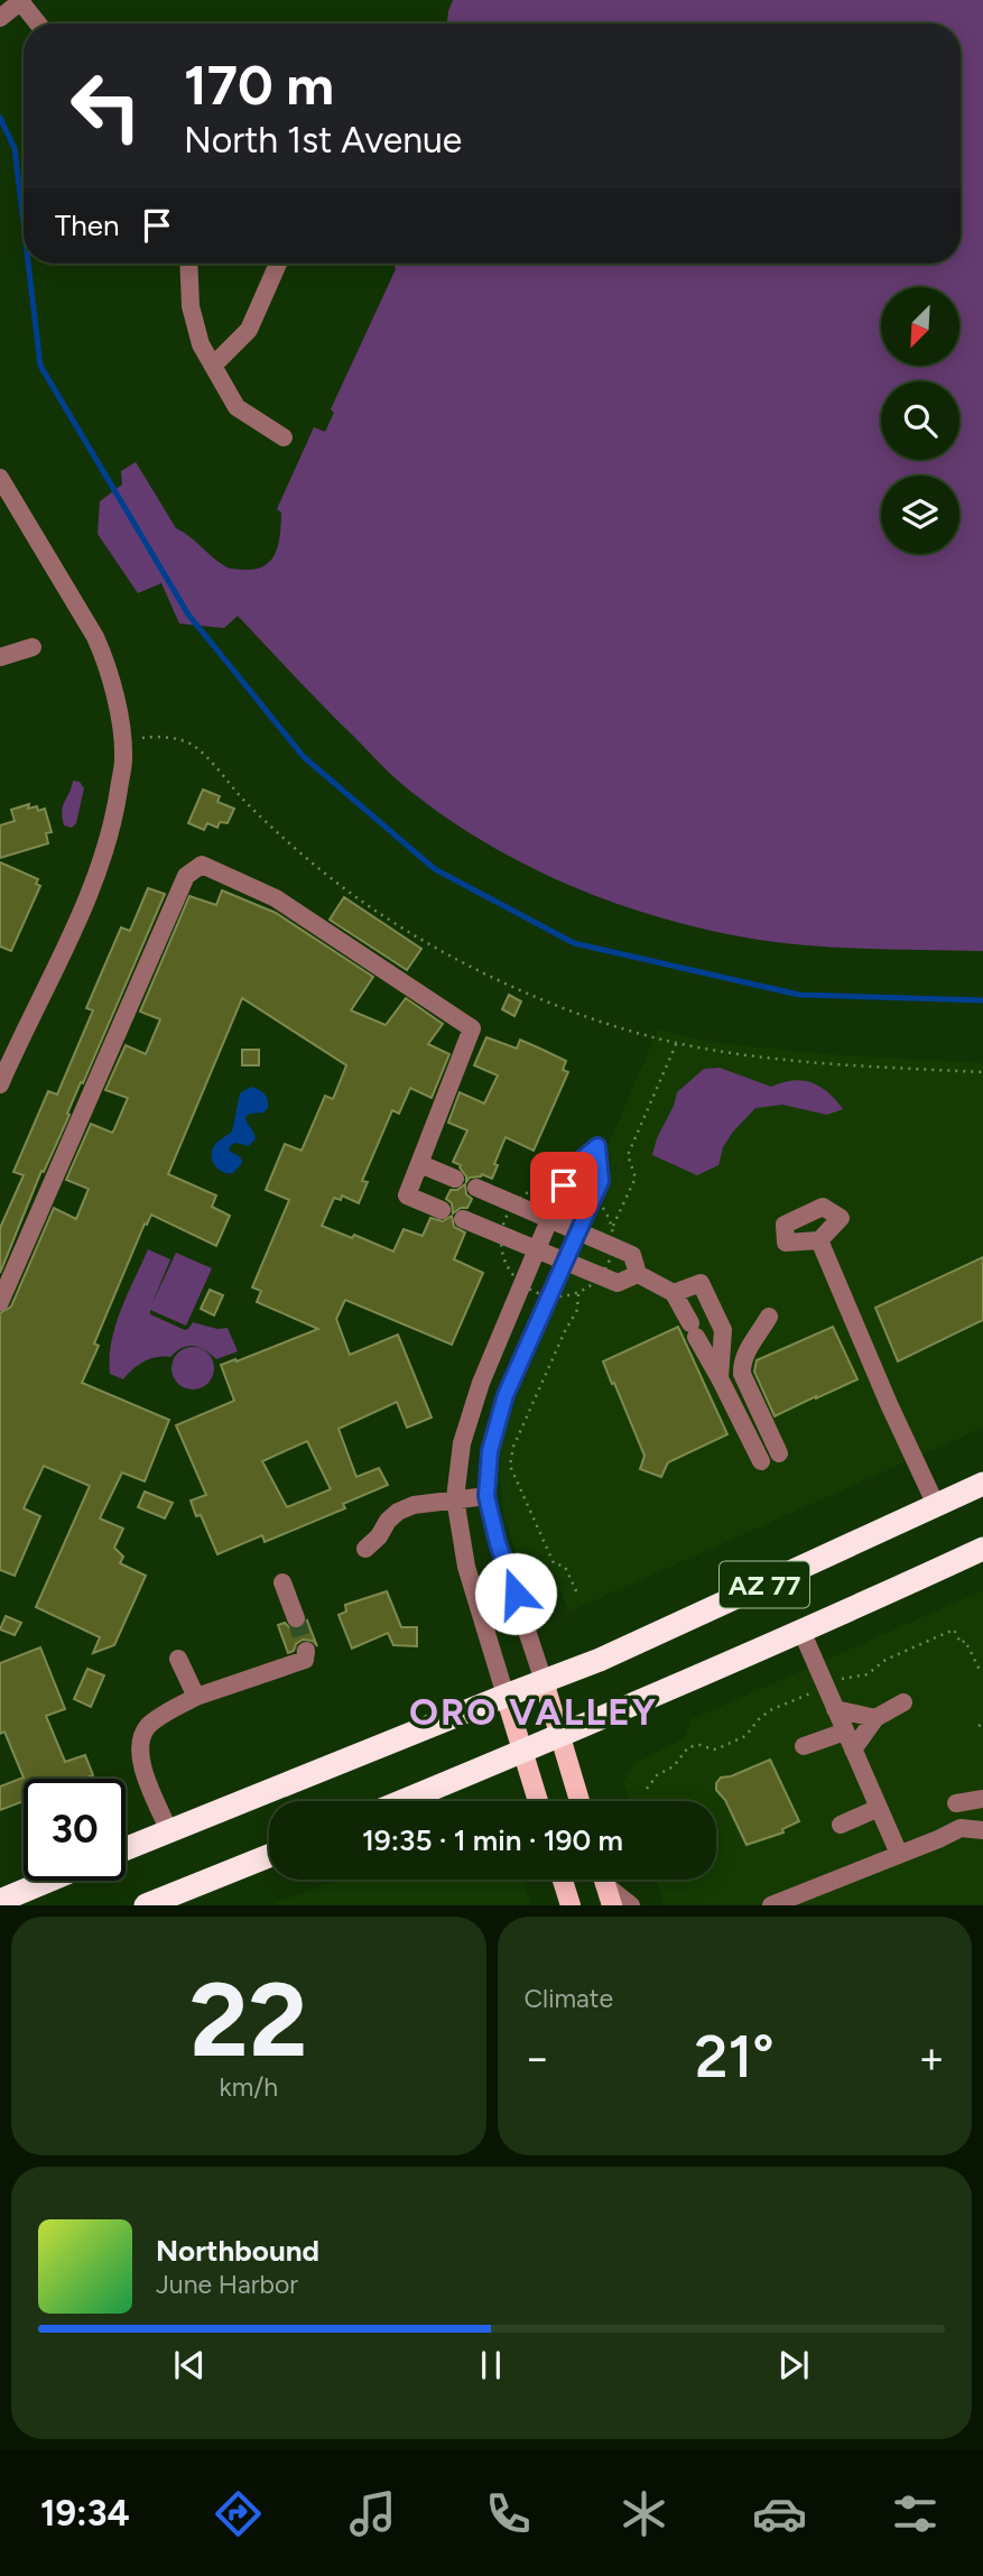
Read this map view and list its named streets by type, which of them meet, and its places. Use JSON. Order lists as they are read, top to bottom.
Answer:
{
  "streets": {
    "highway": ["AZ 77"]
  },
  "districts": ["ORO VALLEY"],
  "north": "bottom left",
  "page": {
    "turn": ["170 m", "North 1st Avenue"],
    "then": "Then",
    "limit": "30",
    "trip": "19:35 · 1 min · 190 m",
    "tile": [
      ["22", "km/h"],
      "Climate"
    ],
    "heat": ["−", "21°", "+"],
    "song": ["Northbound", "June Harbor"],
    "tabs": "19:34"
  }
}
